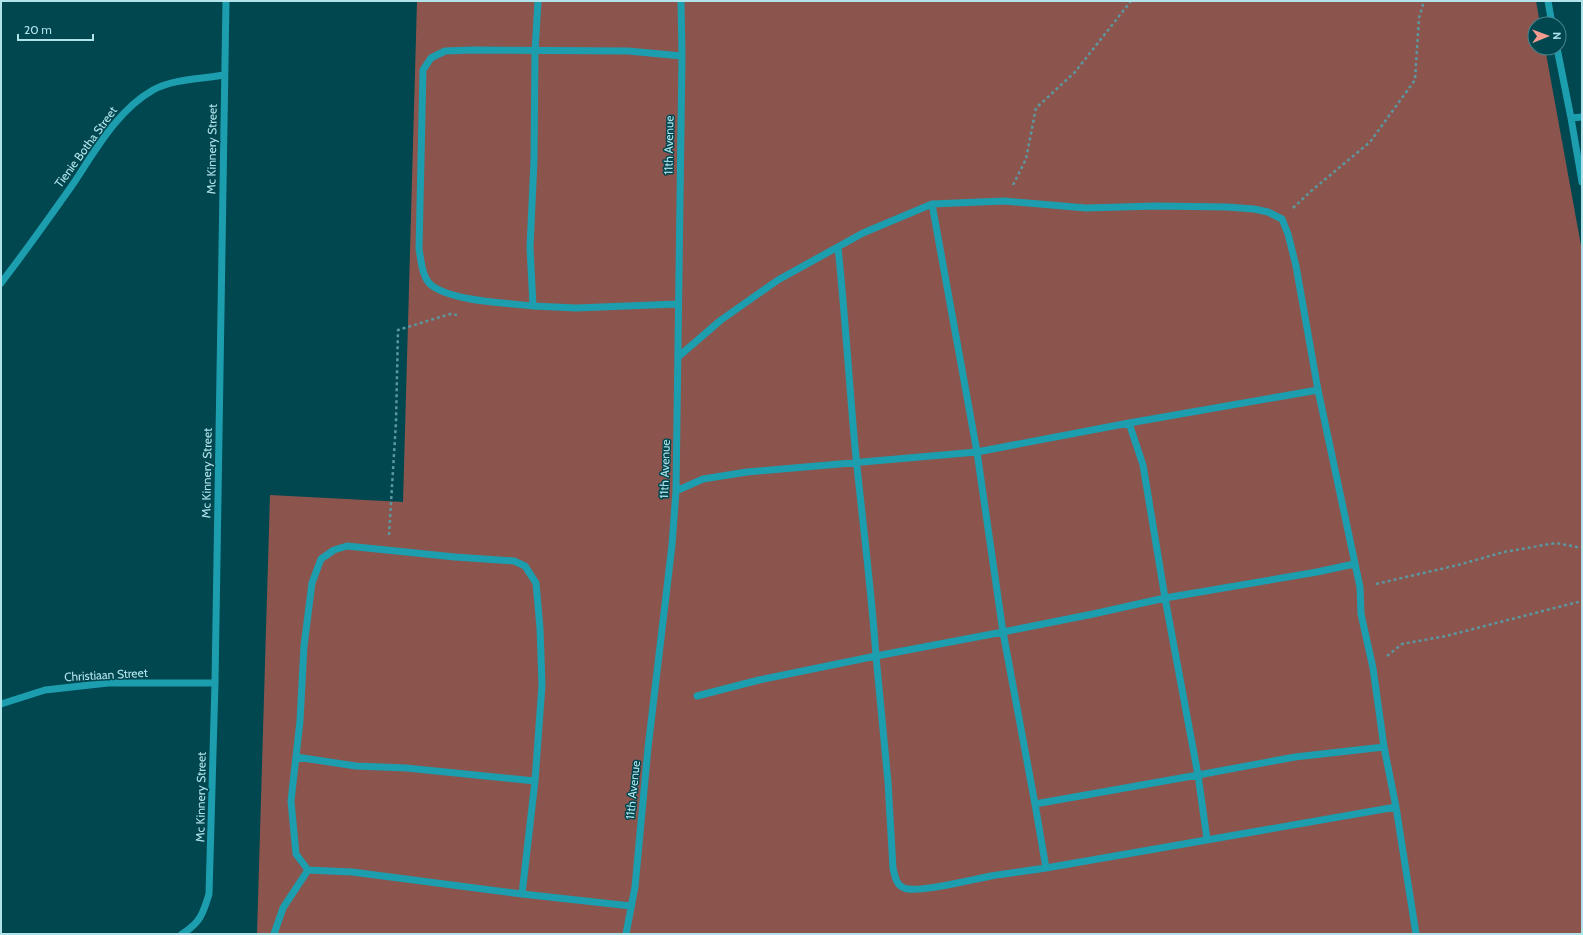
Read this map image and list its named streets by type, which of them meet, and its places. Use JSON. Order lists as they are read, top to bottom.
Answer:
{
  "streets": {
    "street": [
      "11th Avenue",
      "Tienie Botha Street",
      "Mc Kinnery Street",
      "Christiaan Street"
    ]
  },
  "crossings": [
    ["Tienie Botha Street", "Mc Kinnery Street"],
    ["Mc Kinnery Street", "Christiaan Street"]
  ],
  "scale_bar": "20 m",
  "north": "right"
}
